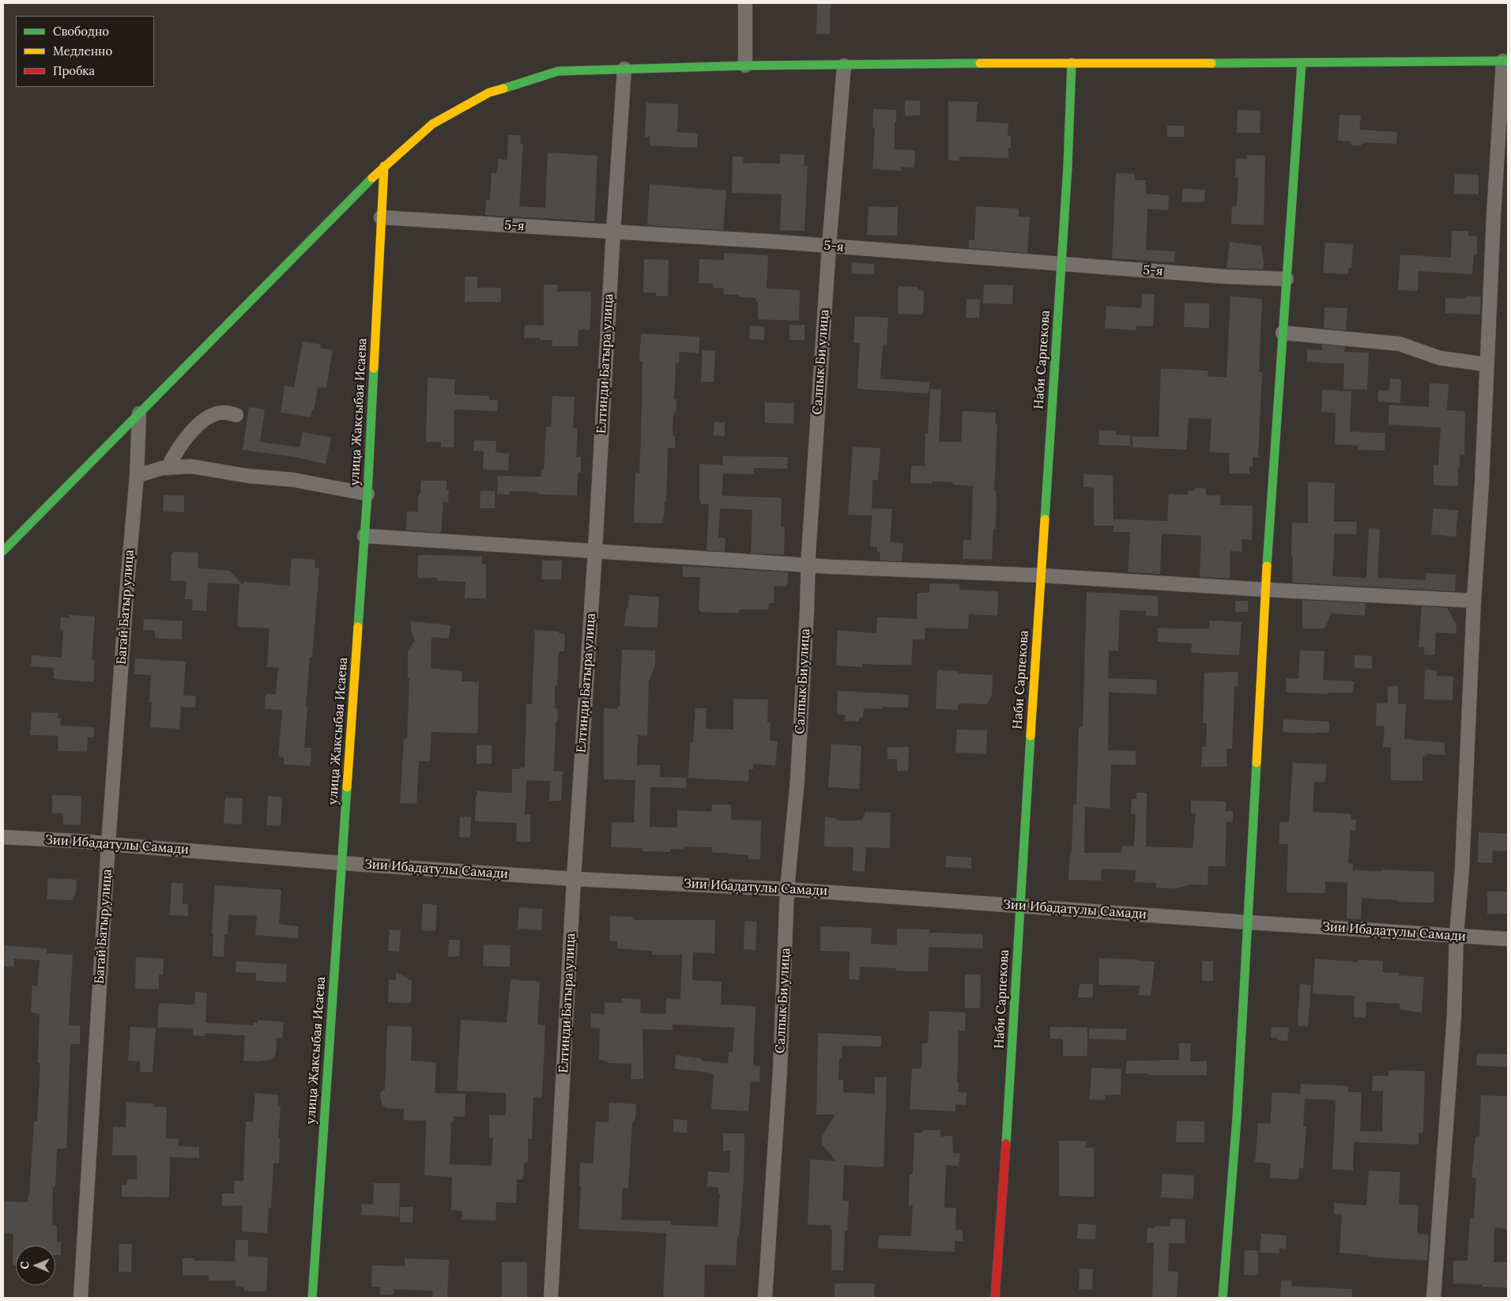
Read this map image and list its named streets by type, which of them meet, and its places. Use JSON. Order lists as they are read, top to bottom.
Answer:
{
  "streets": {
    "street": [
      "5-я",
      "Наби Сарпекова",
      "Салпык Би улица",
      "Елтинди Батыра улица",
      "улица Жаксыбая Исаева",
      "Багай Батыр улица",
      "Зии Ибадатулы Самади"
    ]
  },
  "crossings": [
    ["5-я", "Наби Сарпекова"],
    ["5-я", "Салпык Би улица"],
    ["5-я", "Елтинди Батыра улица"],
    ["5-я", "улица Жаксыбая Исаева"],
    ["Наби Сарпекова", "Зии Ибадатулы Самади"],
    ["Салпык Би улица", "Зии Ибадатулы Самади"],
    ["Елтинди Батыра улица", "Зии Ибадатулы Самади"],
    ["улица Жаксыбая Исаева", "Зии Ибадатулы Самади"],
    ["Багай Батыр улица", "Зии Ибадатулы Самади"]
  ],
  "legend": ["Свободно", "Медленно", "Пробка"],
  "north": "left"
}
